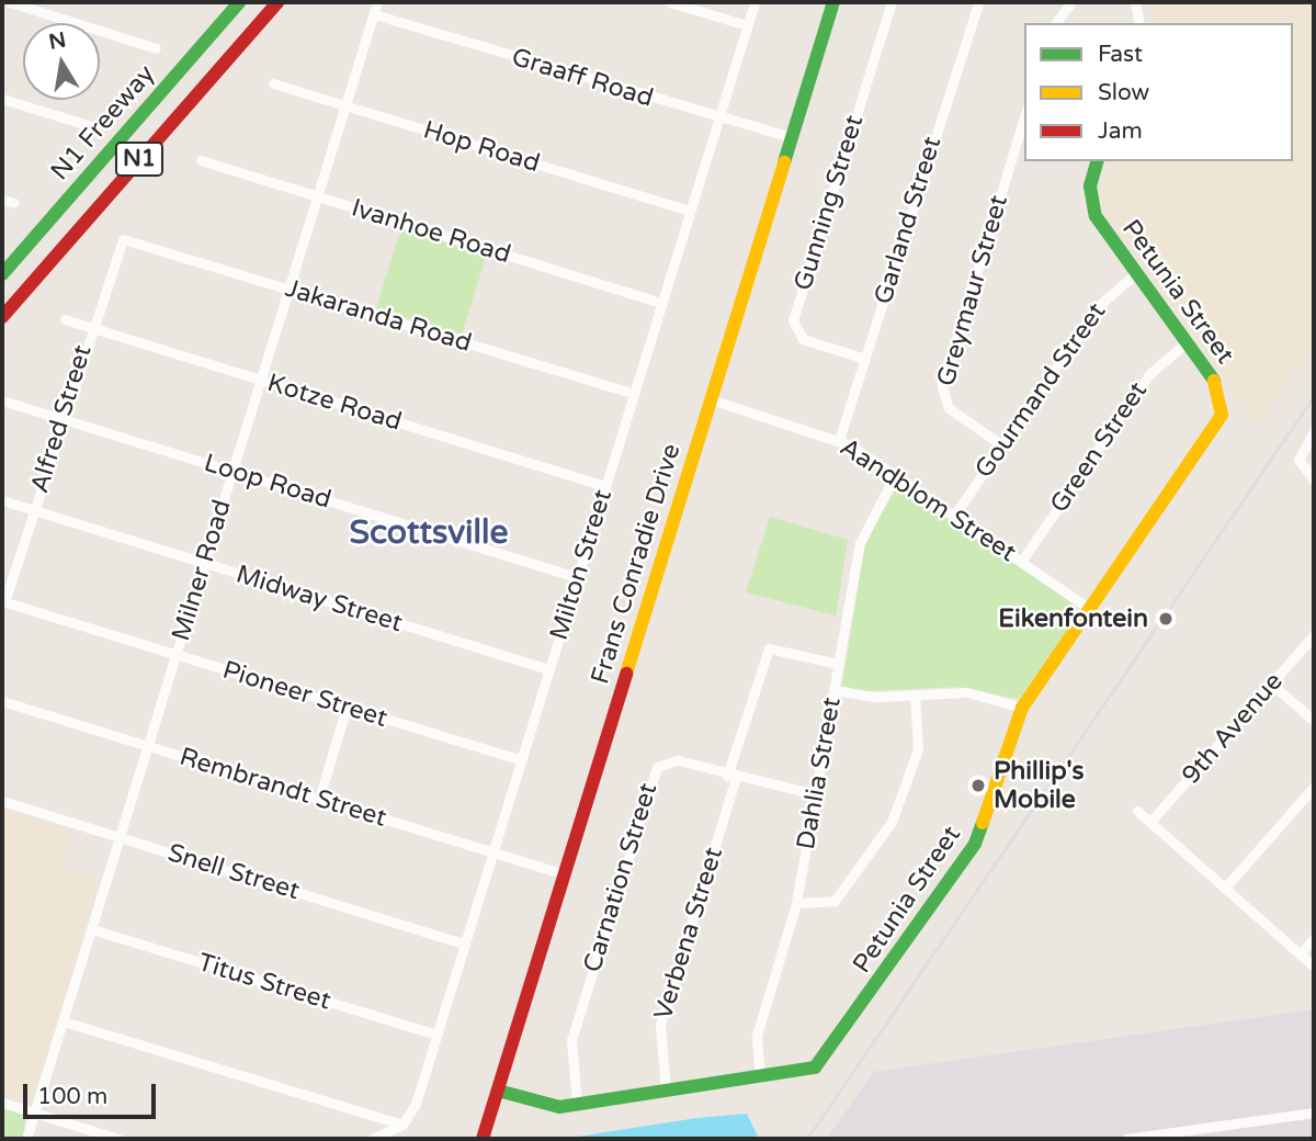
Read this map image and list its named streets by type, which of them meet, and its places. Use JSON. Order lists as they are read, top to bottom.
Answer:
{
  "streets": {
    "main road": [
      "N1 Freeway",
      "N1",
      "Petunia Street",
      "Frans Conradie Drive"
    ],
    "street": [
      "Graaff Road",
      "Hop Road",
      "Gunning Street",
      "Garland Street",
      "Ivanhoe Road",
      "Greymaur Street",
      "Jakaranda Road",
      "Gourmand Street",
      "Kotze Road",
      "Alfred Street",
      "Green Street",
      "Loop Road",
      "Aandblom Street",
      "Milton Street",
      "Milner Road",
      "Midway Street",
      "Pioneer Street",
      "9th Avenue",
      "Dahlia Street",
      "Rembrandt Street",
      "Snell Street",
      "Carnation Street",
      "Verbena Street",
      "Titus Street"
    ]
  },
  "crossings": [
    ["Graaff Road", "Frans Conradie Drive"],
    ["Graaff Road", "Milton Street"],
    ["Graaff Road", "Milner Road"],
    ["Hop Road", "Milton Street"],
    ["Hop Road", "Milner Road"],
    ["Gunning Street", "Garland Street"],
    ["Garland Street", "Aandblom Street"],
    ["Ivanhoe Road", "Milton Street"],
    ["Ivanhoe Road", "Milner Road"],
    ["Greymaur Street", "Gourmand Street"],
    ["Petunia Street", "Gourmand Street"],
    ["Petunia Street", "Green Street"],
    ["Petunia Street", "Aandblom Street"],
    ["Petunia Street", "Frans Conradie Drive"],
    ["Petunia Street", "Dahlia Street"],
    ["Petunia Street", "Carnation Street"],
    ["Petunia Street", "Verbena Street"],
    ["Jakaranda Road", "Alfred Street"],
    ["Jakaranda Road", "Milton Street"],
    ["Jakaranda Road", "Milner Road"],
    ["Gourmand Street", "Aandblom Street"],
    ["Kotze Road", "Alfred Street"],
    ["Kotze Road", "Milton Street"],
    ["Kotze Road", "Milner Road"],
    ["Alfred Street", "Loop Road"],
    ["Alfred Street", "Midway Street"],
    ["Alfred Street", "Pioneer Street"],
    ["Green Street", "Aandblom Street"],
    ["Loop Road", "Milton Street"],
    ["Loop Road", "Milner Road"],
    ["Aandblom Street", "Frans Conradie Drive"],
    ["Aandblom Street", "Dahlia Street"],
    ["Frans Conradie Drive", "Rembrandt Street"],
    ["Milton Street", "Midway Street"],
    ["Milton Street", "Pioneer Street"],
    ["Milton Street", "Rembrandt Street"],
    ["Milton Street", "Snell Street"],
    ["Milton Street", "Titus Street"],
    ["Milner Road", "Midway Street"],
    ["Milner Road", "Pioneer Street"],
    ["Milner Road", "Rembrandt Street"],
    ["Milner Road", "Snell Street"],
    ["Milner Road", "Titus Street"],
    ["Dahlia Street", "Carnation Street"],
    ["Dahlia Street", "Verbena Street"],
    ["Carnation Street", "Verbena Street"]
  ],
  "districts": ["Scottsville"],
  "places": ["Eikenfontein", "Phillip's Mobile"],
  "legend": ["Fast", "Slow", "Jam"],
  "scale_bar": "100 m",
  "north": "top"
}
